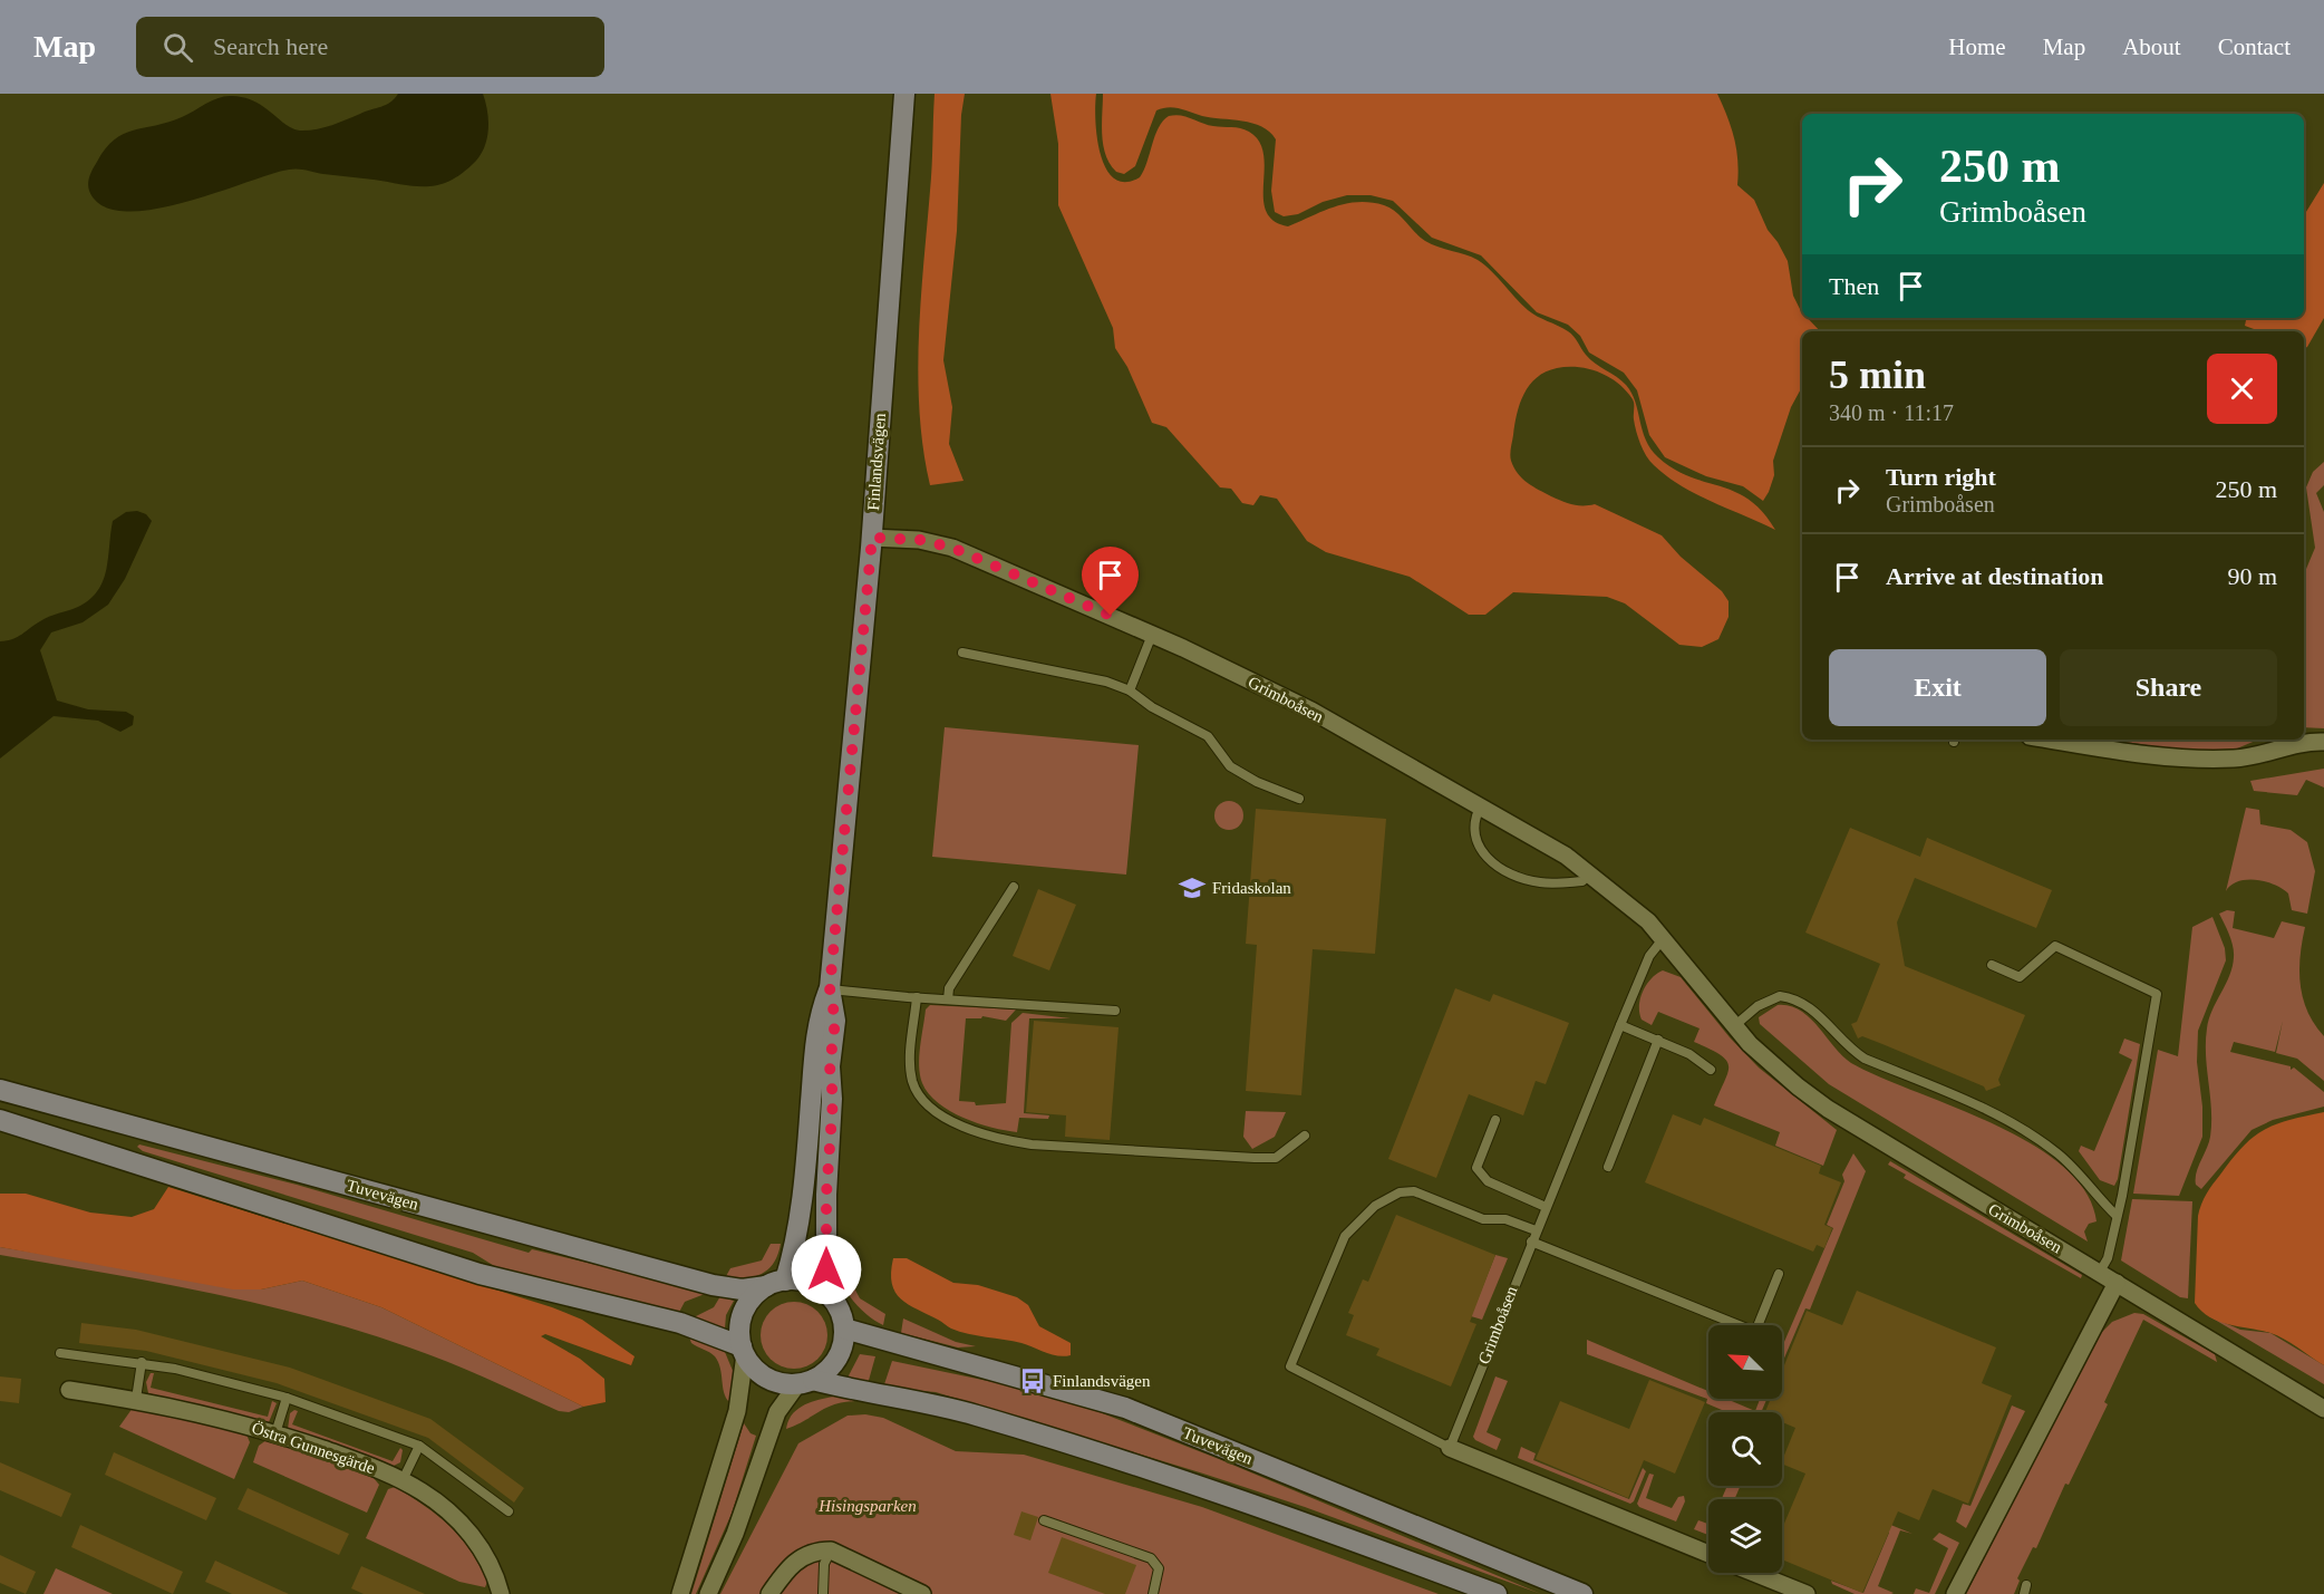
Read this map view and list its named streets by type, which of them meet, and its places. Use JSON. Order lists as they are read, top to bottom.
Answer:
{
  "streets": {
    "main road": ["Finlandsvägen", "Tuvevägen"],
    "street": ["Grimboåsen", "Östra Gunnesgärde"]
  },
  "crossings": [
    ["Finlandsvägen", "Grimboåsen"],
    ["Finlandsvägen", "Tuvevägen"]
  ],
  "parks": ["Hisingsparken"],
  "places": {
    "school or university": ["Fridaskolan"],
    "bus stop": ["Finlandsvägen"]
  },
  "north": "top left",
  "page": {
    "header": "Map",
    "search": "Search here",
    "nav": [
      "Home",
      "Map",
      "About",
      "Contact"
    ],
    "turn": ["250 m", "Grimboåsen"],
    "then": "Then",
    "heading": ["5 min", "340 m · 11:17"],
    "list": [
      {
        "name": "Turn right",
        "note": "Grimboåsen",
        "value": "250 m"
      },
      {
        "name": "Arrive at destination",
        "value": "90 m"
      }
    ],
    "buttons": ["Exit", "Share"]
  }
}
